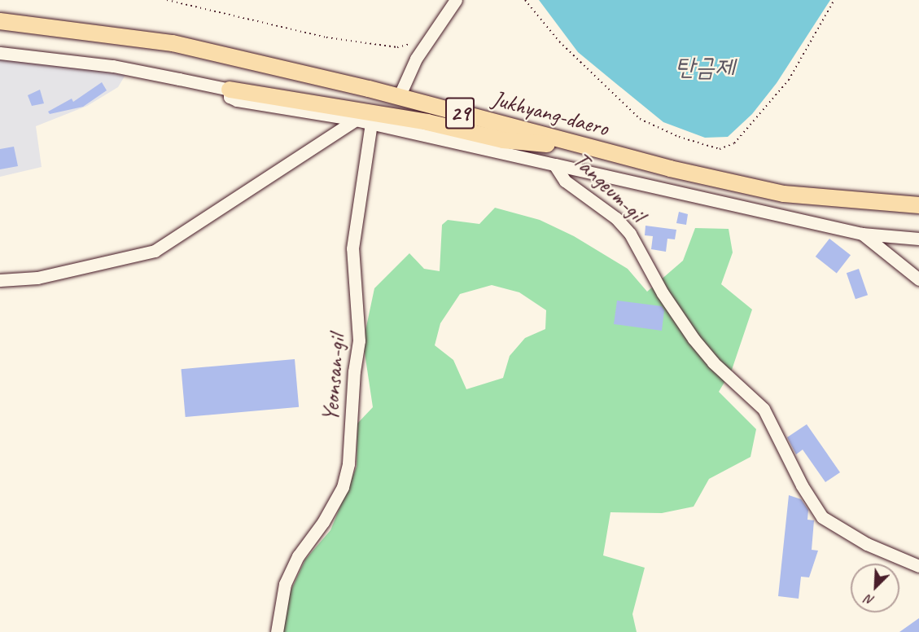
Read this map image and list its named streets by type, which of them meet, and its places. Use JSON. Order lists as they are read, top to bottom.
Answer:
{
  "streets": {
    "main road": ["29", "Jukhyang-daero"],
    "street": ["Tangeum-gil", "Yeonsan-gil"]
  },
  "water": ["탄금제"],
  "north": "bottom left"
}
